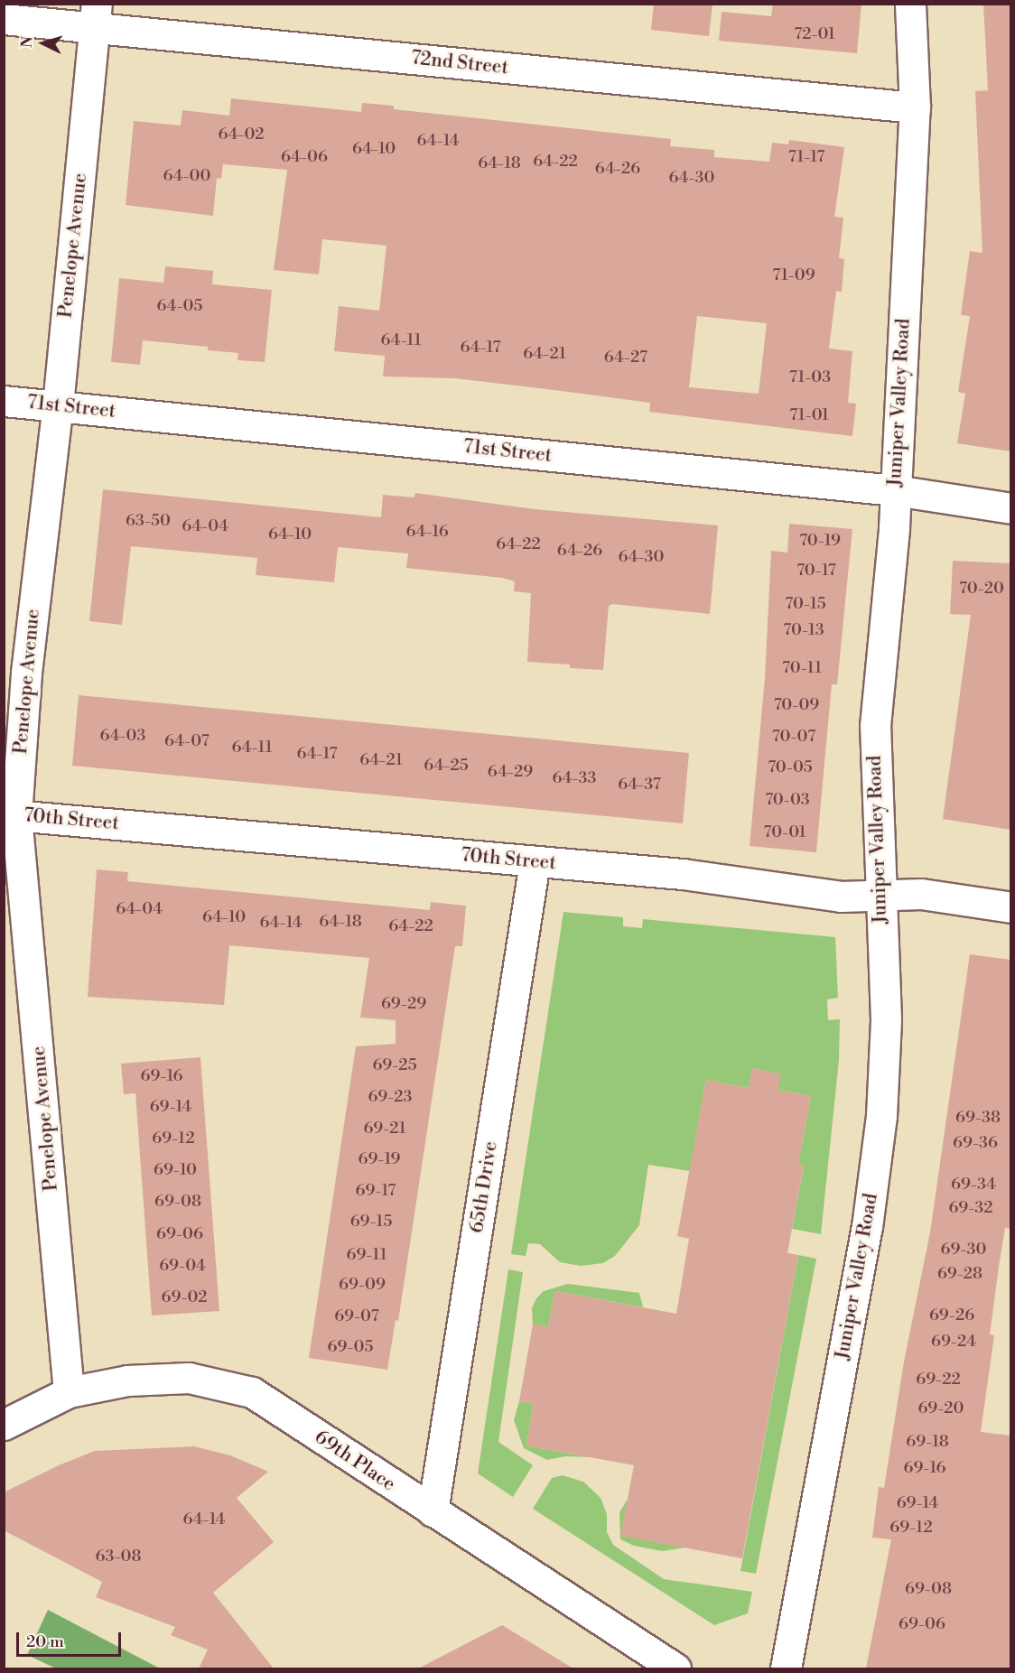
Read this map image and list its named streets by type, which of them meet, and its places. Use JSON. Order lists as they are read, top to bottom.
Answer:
{
  "streets": {
    "street": [
      "72nd Street",
      "Penelope Avenue",
      "Juniper Valley Road",
      "71st Street",
      "70th Street",
      "65th Drive",
      "69th Place"
    ]
  },
  "crossings": [
    ["72nd Street", "Penelope Avenue"],
    ["72nd Street", "Juniper Valley Road"],
    ["Penelope Avenue", "71st Street"],
    ["Penelope Avenue", "70th Street"],
    ["Penelope Avenue", "69th Place"],
    ["Juniper Valley Road", "71st Street"],
    ["Juniper Valley Road", "70th Street"],
    ["70th Street", "65th Drive"],
    ["65th Drive", "69th Place"]
  ],
  "house_numbers": [
    "72-01",
    "64-02",
    "64-14",
    "64-10",
    "64-06",
    "71-17",
    "64-22",
    "64-18",
    "64-26",
    "64-00",
    "64-30",
    "71-09",
    "64-05",
    "64-11",
    "64-17",
    "64-21",
    "64-27",
    "71-03",
    "71-01",
    "63-50",
    "64-04",
    "64-16",
    "64-10",
    "70-19",
    "64-22",
    "64-26",
    "64-30",
    "70-17",
    "70-20",
    "70-15",
    "70-13",
    "70-11",
    "70-09",
    "64-03",
    "70-07",
    "64-07",
    "64-11",
    "64-17",
    "64-21",
    "64-25",
    "70-05",
    "64-29",
    "64-33",
    "64-37",
    "70-03",
    "70-01",
    "64-04",
    "64-10",
    "64-18",
    "64-14",
    "64-22",
    "69-29",
    "69-25",
    "69-16",
    "69-23",
    "69-14",
    "69-38",
    "69-21",
    "69-12",
    "69-36",
    "69-19",
    "69-10",
    "69-34",
    "69-17",
    "69-08",
    "69-32",
    "69-15",
    "69-06",
    "69-30",
    "69-11",
    "69-04",
    "69-28",
    "69-09",
    "69-02",
    "69-26",
    "69-07",
    "69-24",
    "69-05",
    "69-22",
    "69-20",
    "69-18",
    "69-16",
    "69-14",
    "64-14",
    "69-12",
    "63-08",
    "69-08",
    "69-06"
  ],
  "scale_bar": "20 m",
  "north": "left"
}
